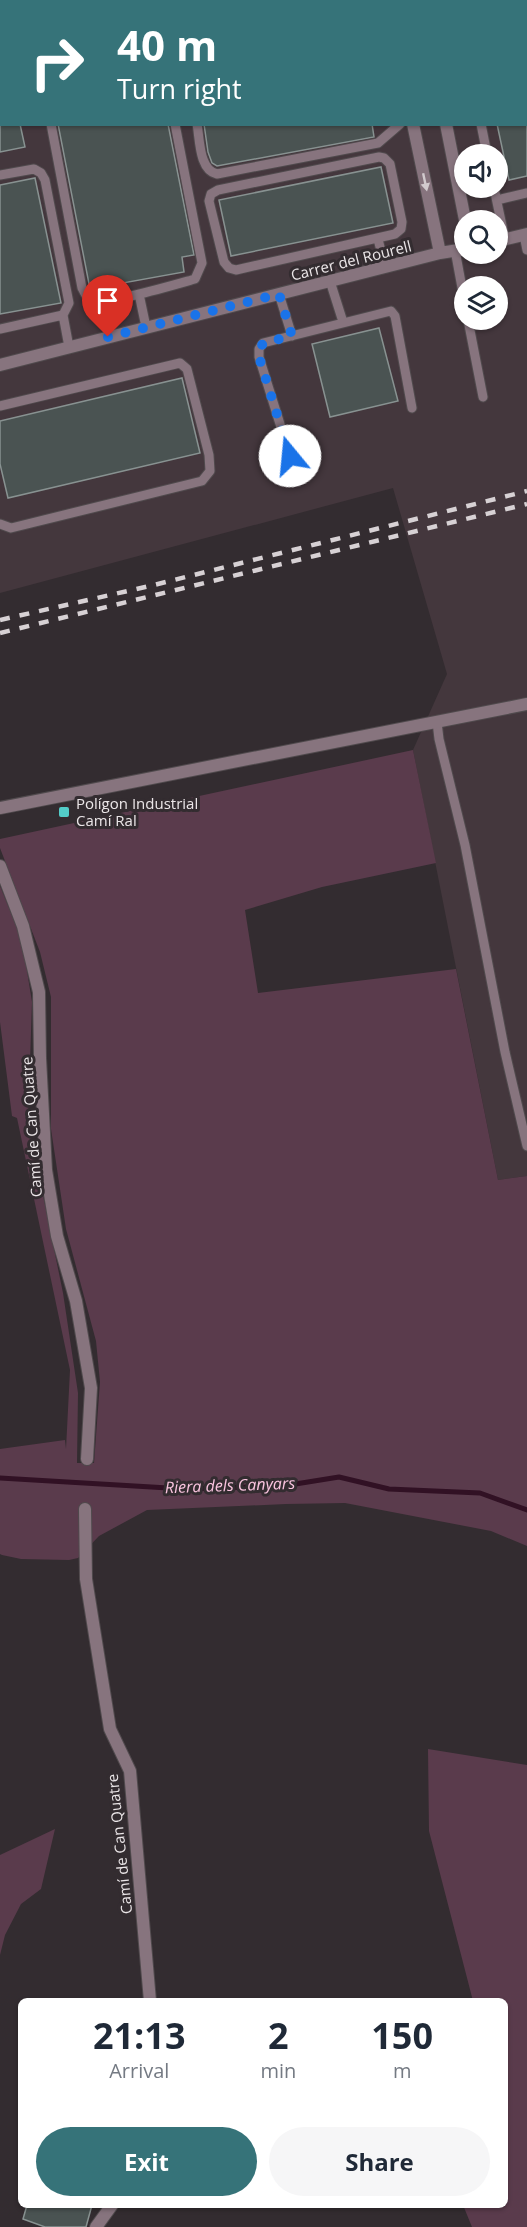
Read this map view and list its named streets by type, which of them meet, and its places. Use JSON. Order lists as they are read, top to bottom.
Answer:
{
  "streets": {
    "street": ["Carrer del Rourell", "Camí de Can Quatre"]
  },
  "water": ["Riera dels Canyars"],
  "places": {
    "transit": ["Polígon Industrial Camí Ral"]
  },
  "page": {
    "turn": ["40 m", "Turn right"],
    "eta": [
      "21:13",
      "Arrival",
      "2",
      "min",
      "150",
      "m"
    ],
    "buttons": ["Exit", "Share"]
  }
}
